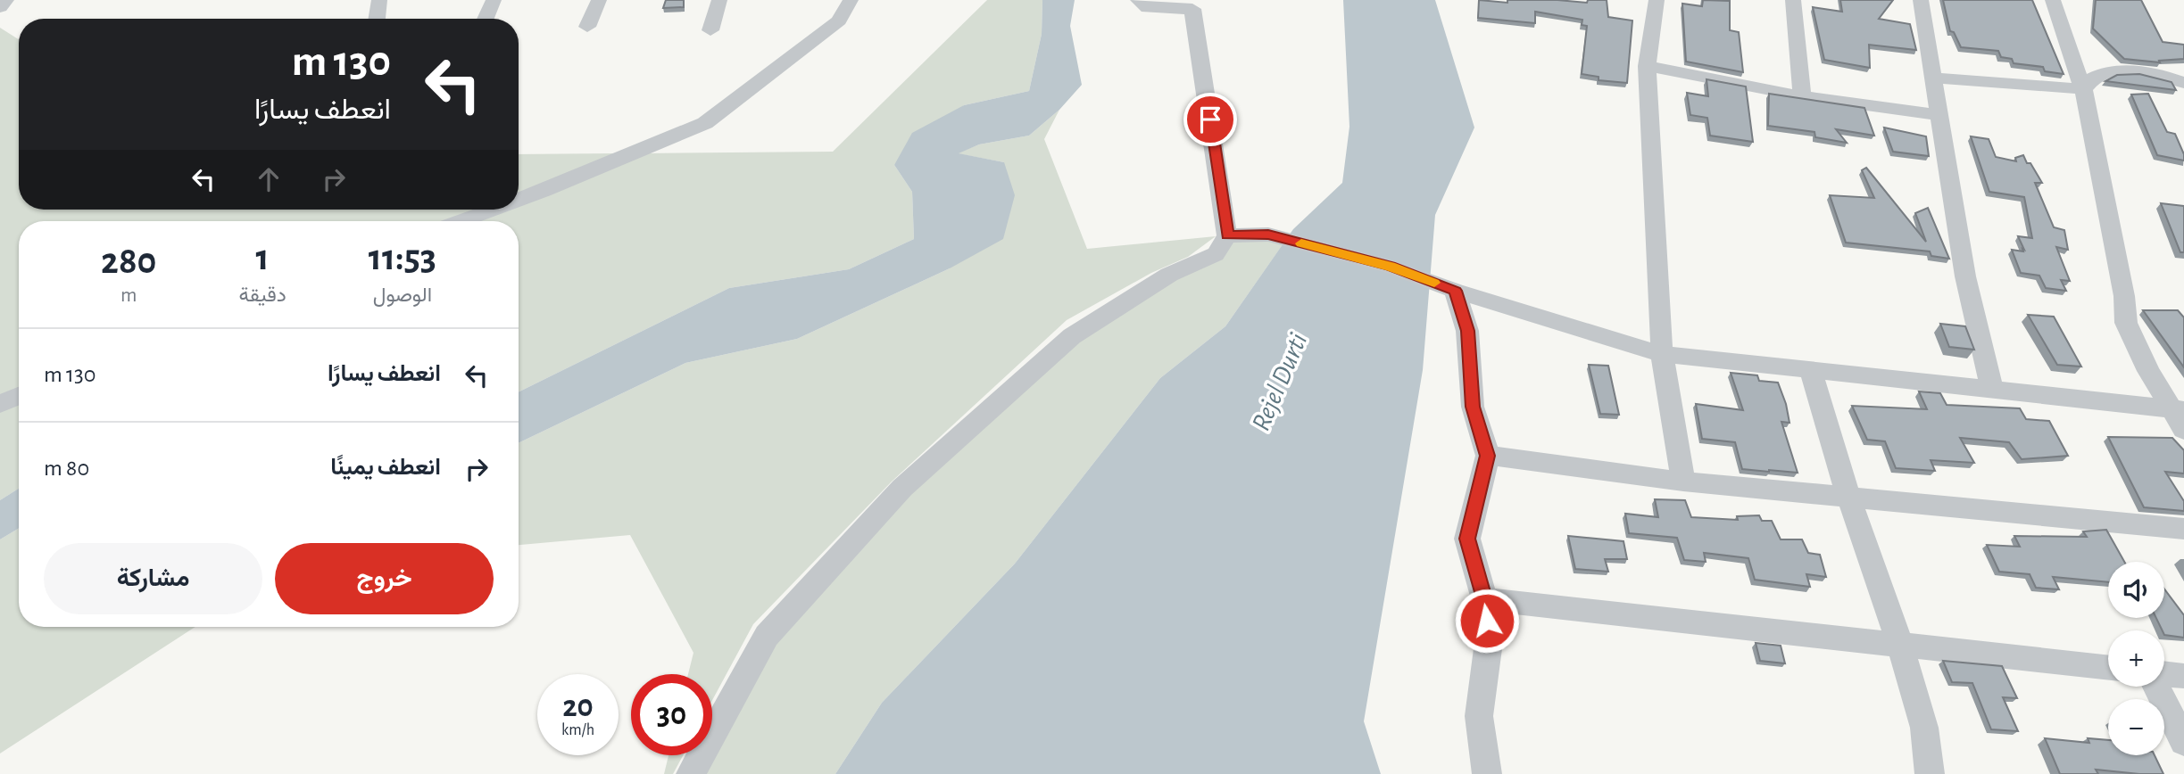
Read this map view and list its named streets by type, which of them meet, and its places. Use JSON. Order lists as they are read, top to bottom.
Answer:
{
  "water": ["Rejel Durti"],
  "page": {
    "turn": ["130 m", "انعطف يسارًا"],
    "eta": [
      "11:53",
      "الوصول",
      "1",
      "دقيقة",
      "280",
      "m"
    ],
    "list": [
      {
        "name": "انعطف يسارًا",
        "value": "130 m"
      },
      {
        "name": "انعطف يمينًا",
        "value": "80 m"
      }
    ],
    "buttons": ["خروج", "مشاركة"],
    "map_buttons": ["+", "−"],
    "speed": "20 km/h",
    "limit": "30"
  }
}
